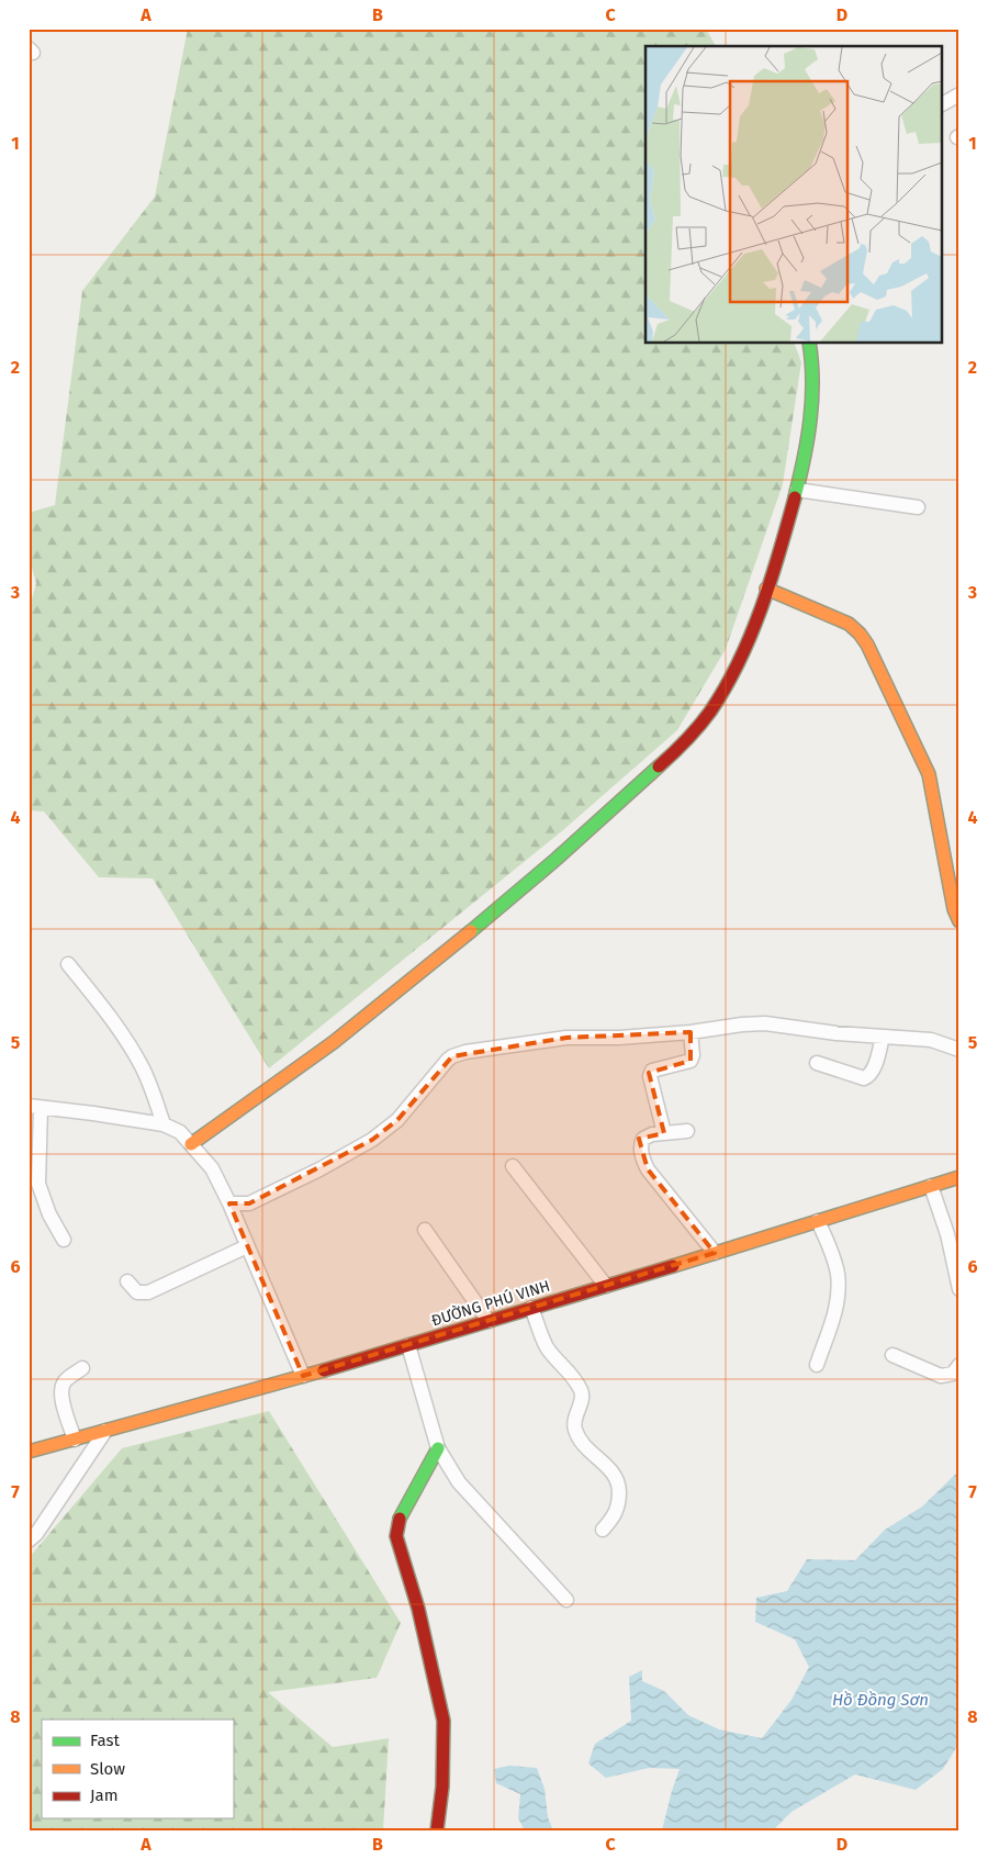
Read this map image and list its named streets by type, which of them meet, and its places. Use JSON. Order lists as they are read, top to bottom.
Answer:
{
  "streets": {
    "street": ["ĐƯỜNG PHÚ VINH"]
  },
  "water": ["Hồ Đồng Sơn"],
  "legend": ["Fast", "Slow", "Jam"],
  "grid": {
    "columns": [
      "A",
      "B",
      "C",
      "D"
    ],
    "rows": [
      "1",
      "2",
      "3",
      "4",
      "5",
      "6",
      "7",
      "8"
    ]
  }
}
